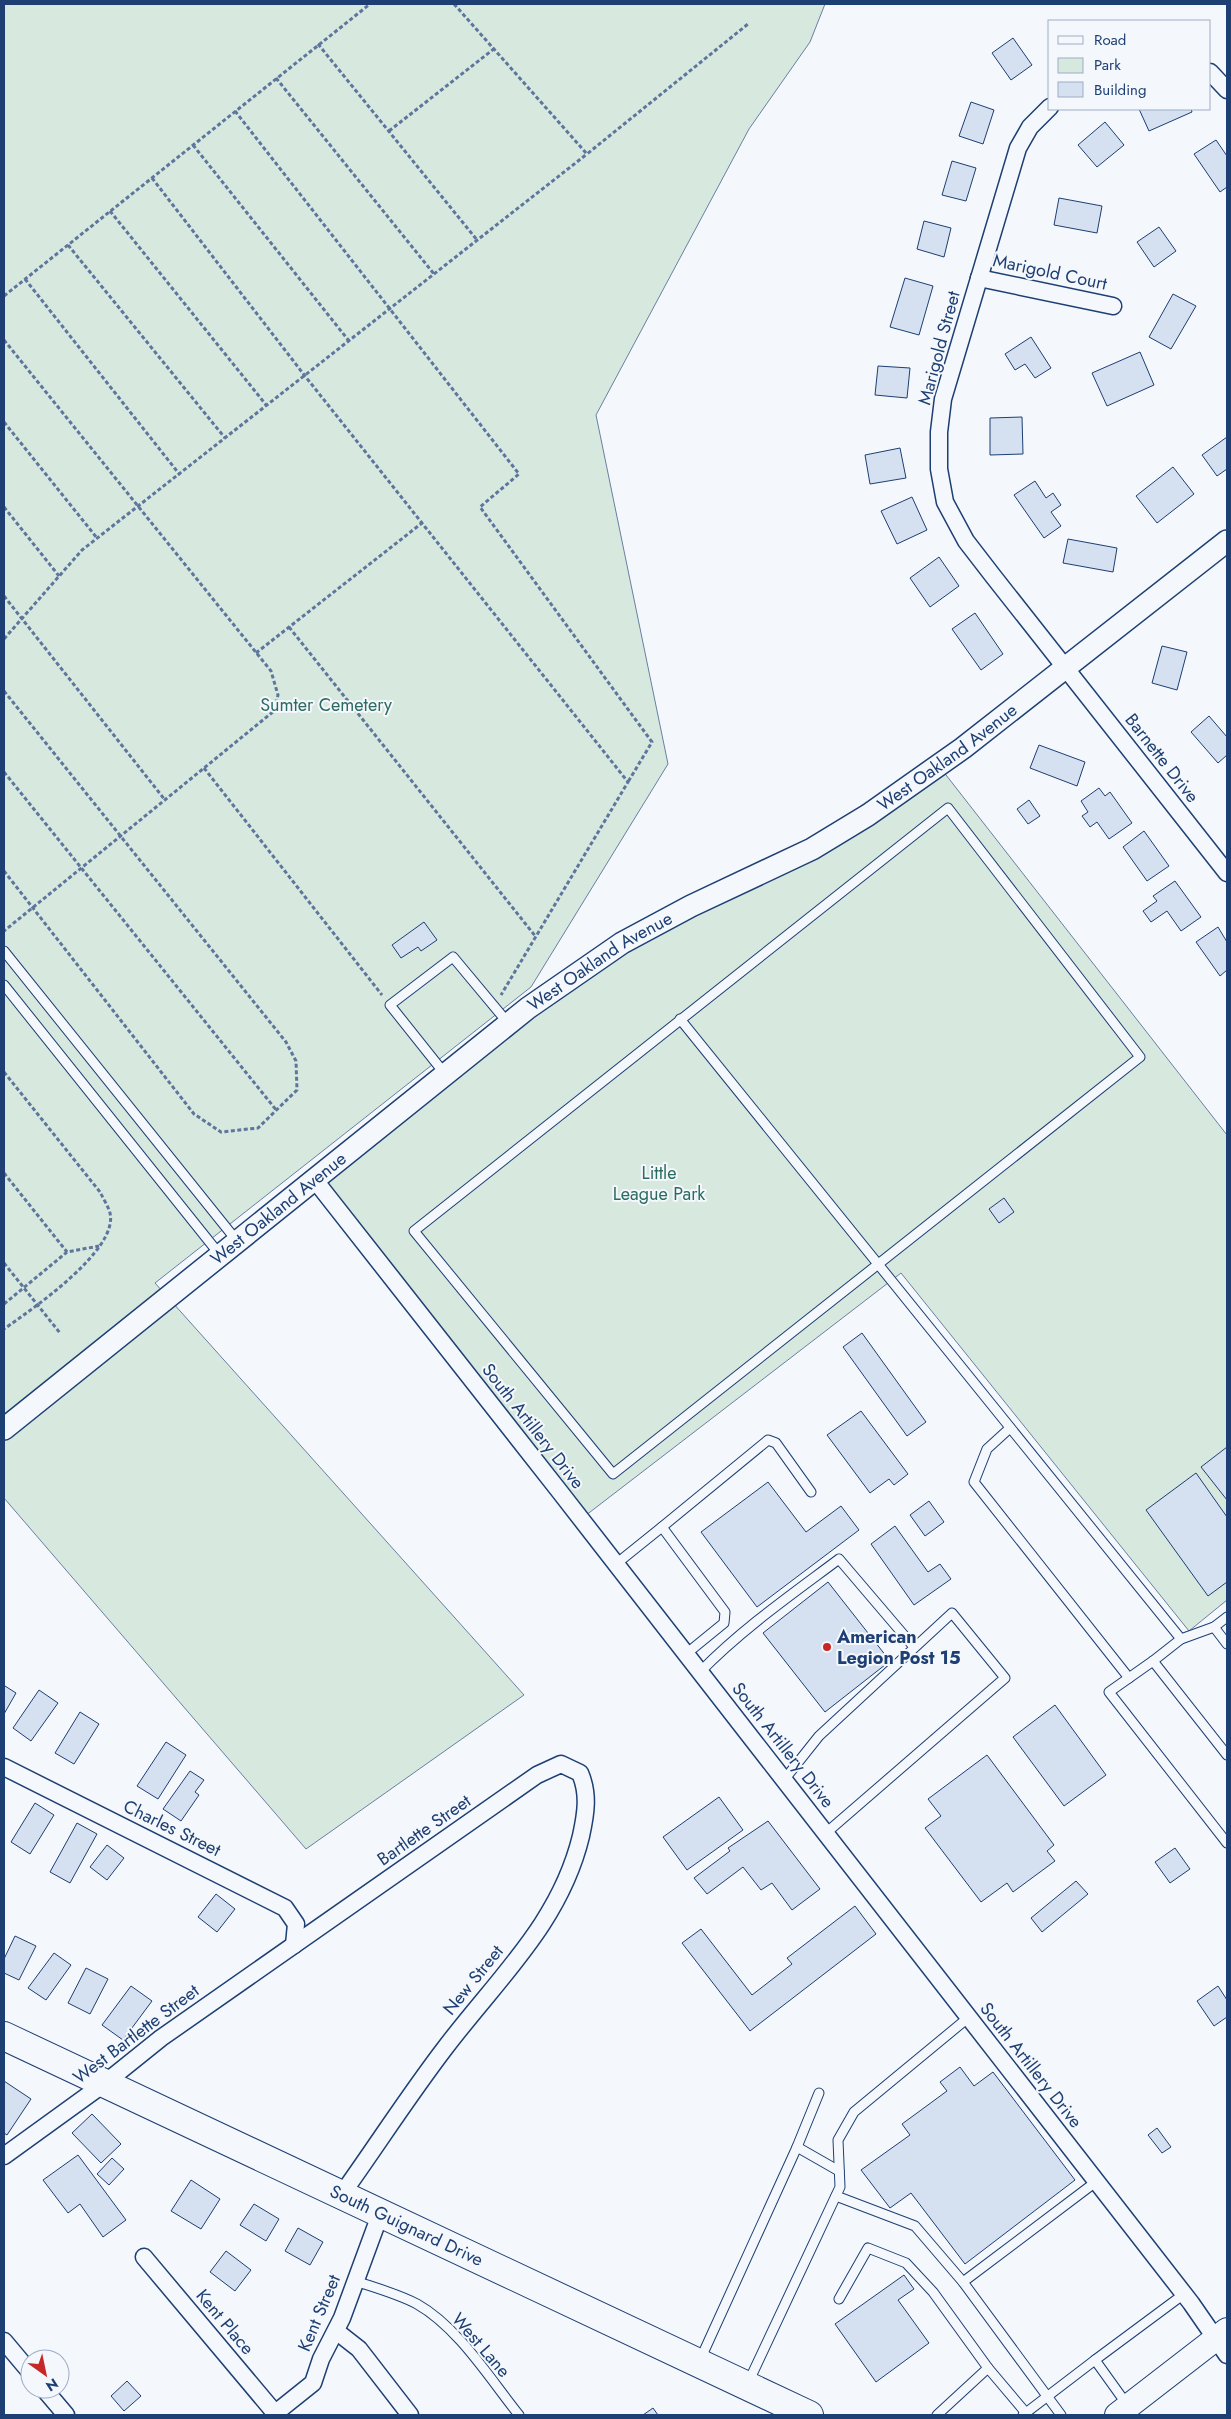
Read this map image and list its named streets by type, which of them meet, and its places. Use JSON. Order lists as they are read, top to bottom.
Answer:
{
  "streets": {
    "highway": ["South Guignard Drive"],
    "street": [
      "Marigold Court",
      "Marigold Street",
      "West Oakland Avenue",
      "Barnette Drive",
      "South Artillery Drive",
      "Charles Street",
      "Bartlette Street",
      "New Street",
      "West Bartlette Street",
      "Kent Street",
      "Kent Place"
    ],
    "lane": ["West Lane"]
  },
  "crossings": [
    ["Marigold Court", "Marigold Street"],
    ["Marigold Street", "West Oakland Avenue"],
    ["Marigold Street", "Barnette Drive"],
    ["West Oakland Avenue", "Barnette Drive"],
    ["West Oakland Avenue", "South Artillery Drive"],
    ["Charles Street", "Bartlette Street"],
    ["Charles Street", "West Bartlette Street"],
    ["Bartlette Street", "New Street"],
    ["Bartlette Street", "West Bartlette Street"],
    ["New Street", "South Guignard Drive"],
    ["West Bartlette Street", "South Guignard Drive"],
    ["South Guignard Drive", "Kent Street"],
    ["Kent Street", "Kent Place"],
    ["Kent Street", "West Lane"]
  ],
  "parks": ["Sumter Cemetery", "Little League Park"],
  "places": ["American Legion Post 15"],
  "legend": ["Road", "Park", "Building"],
  "north": "bottom right"
}
